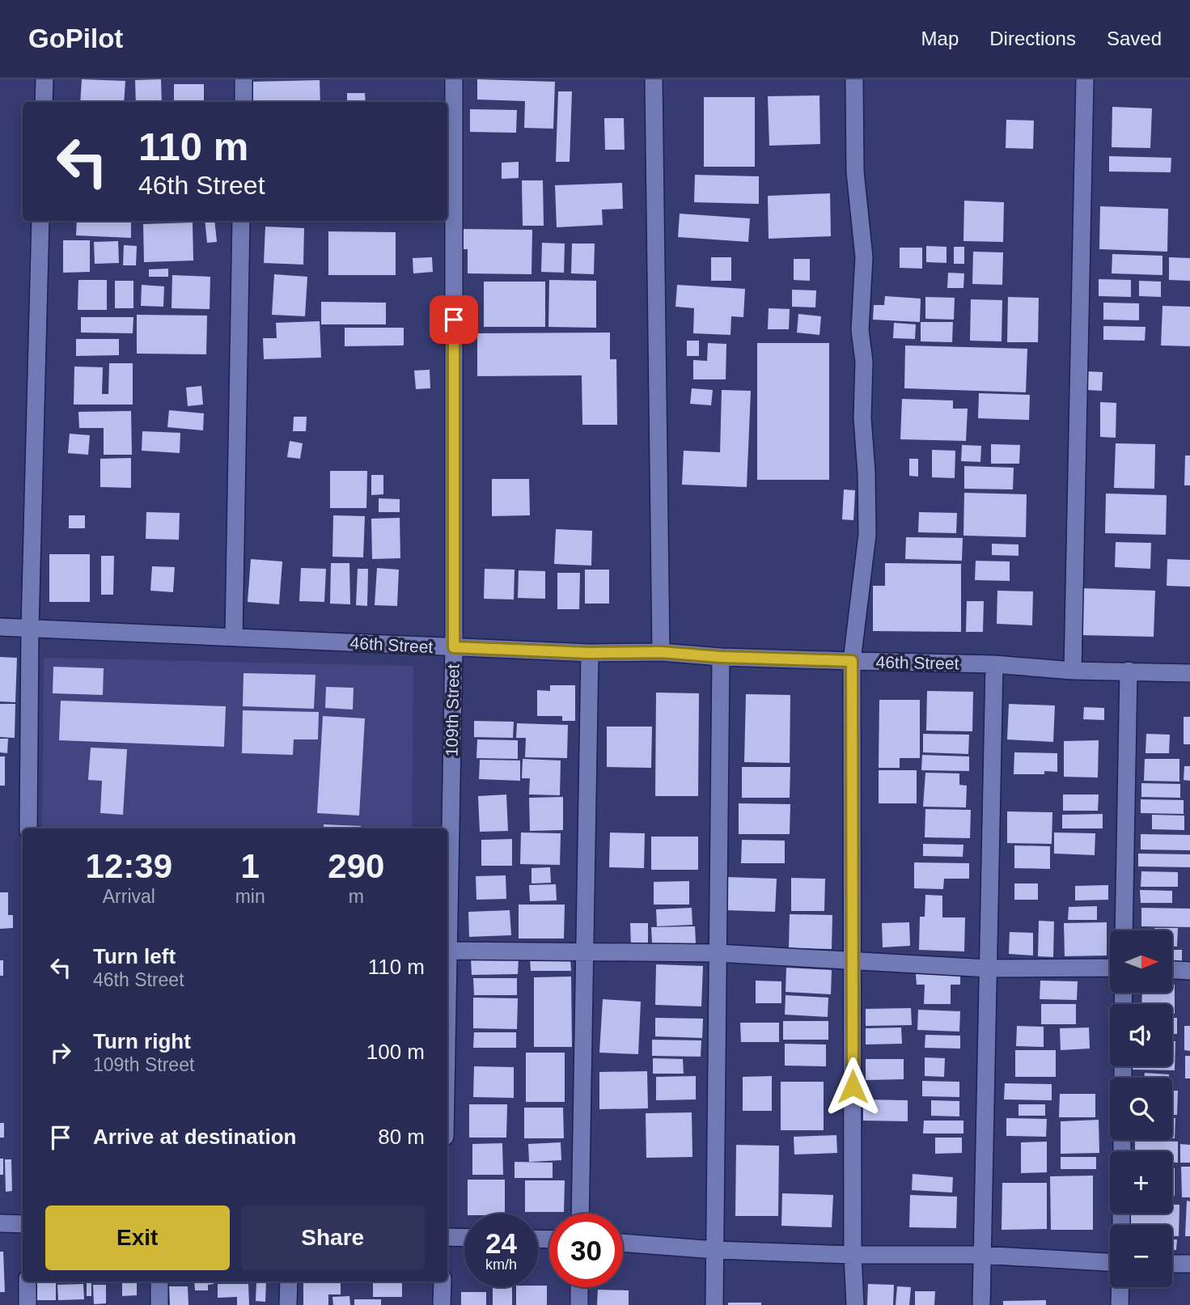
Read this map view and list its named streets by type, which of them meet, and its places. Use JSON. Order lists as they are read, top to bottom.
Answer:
{
  "streets": {
    "street": ["46th Street", "109th Street"]
  },
  "crossings": [
    ["46th Street", "109th Street"]
  ],
  "north": "right",
  "page": {
    "header": "GoPilot",
    "nav": ["Map", "Directions", "Saved"],
    "turn": ["110 m", "46th Street"],
    "eta": [
      "12:39",
      "Arrival",
      "1",
      "min",
      "290",
      "m"
    ],
    "list": [
      {
        "name": "Turn left",
        "note": "46th Street",
        "value": "110 m"
      },
      {
        "name": "Turn right",
        "note": "109th Street",
        "value": "100 m"
      },
      {
        "name": "Arrive at destination",
        "value": "80 m"
      }
    ],
    "map_buttons": ["+", "−"],
    "buttons": ["Exit", "Share"],
    "speed": "24 km/h",
    "limit": "30"
  }
}
